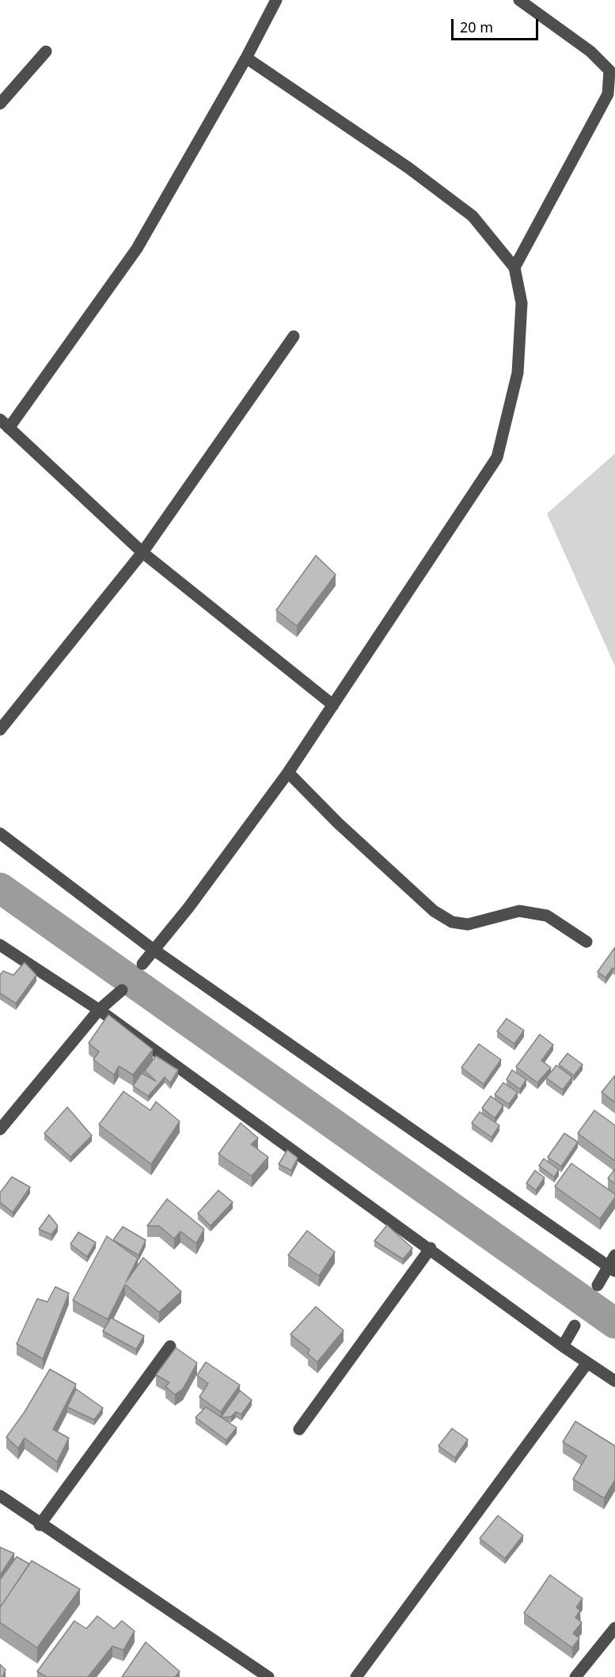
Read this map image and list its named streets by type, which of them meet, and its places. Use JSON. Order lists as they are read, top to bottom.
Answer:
{
  "scale_bar": "20 m"
}
